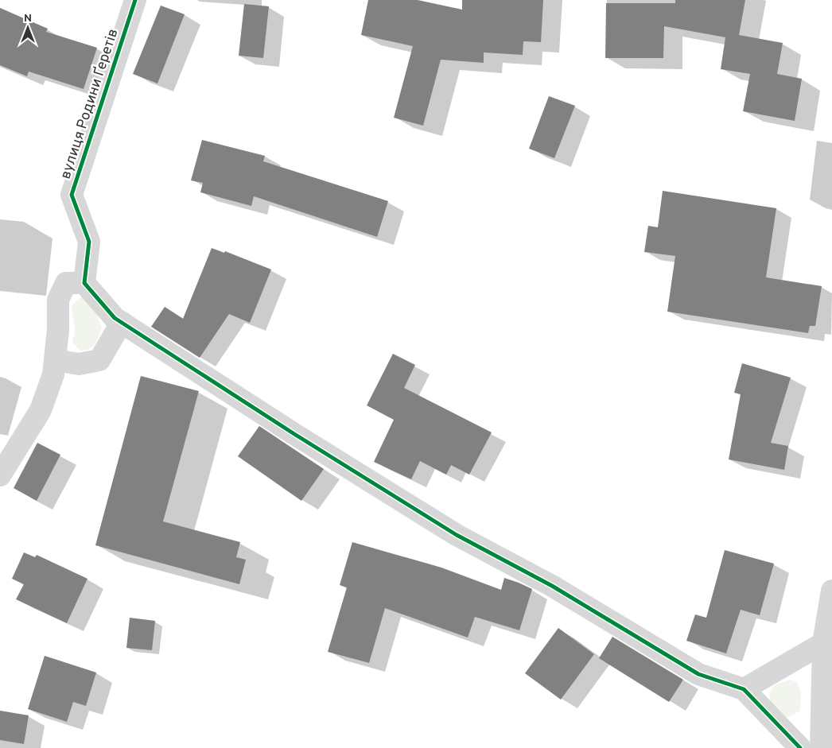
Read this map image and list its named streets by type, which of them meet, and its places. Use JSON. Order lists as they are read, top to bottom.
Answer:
{
  "streets": {
    "street": ["вулиця Родини Ґеретів"]
  },
  "north": "top"
}
